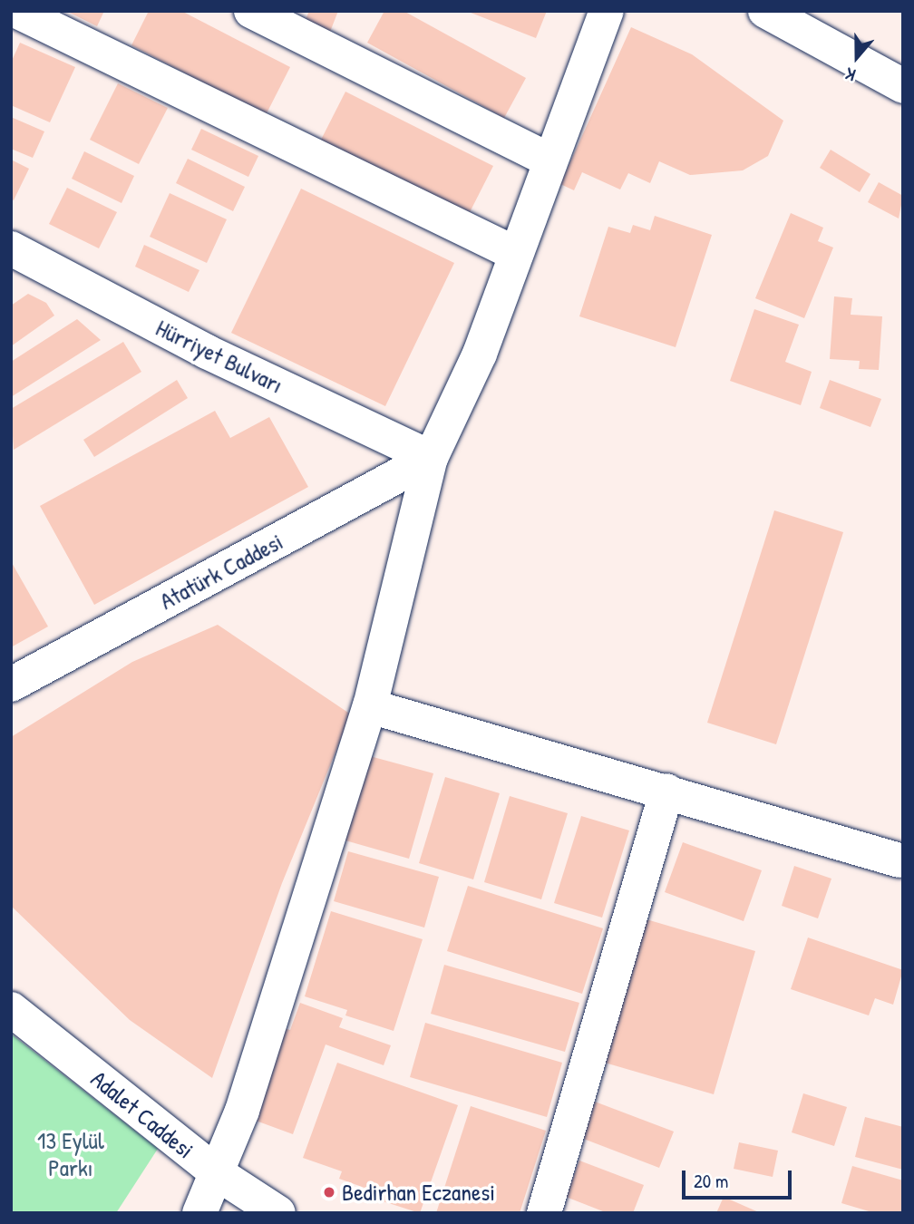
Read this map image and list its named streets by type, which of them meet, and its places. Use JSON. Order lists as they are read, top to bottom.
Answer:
{
  "streets": {
    "street": ["Hürriyet Bulvarı", "Atatürk Caddesi", "Adalet Caddesi"]
  },
  "crossings": [
    ["Hürriyet Bulvarı", "Atatürk Caddesi"]
  ],
  "parks": ["13 Eylül Parkı"],
  "places": ["Bedirhan Eczanesi"],
  "scale_bar": "20 m",
  "north": "bottom"
}
